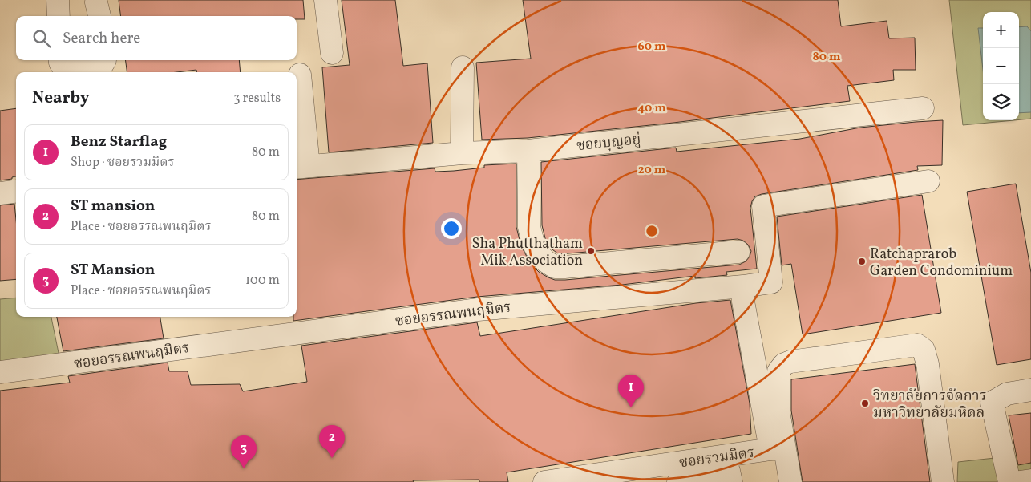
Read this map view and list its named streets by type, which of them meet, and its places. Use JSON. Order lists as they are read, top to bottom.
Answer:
{
  "streets": {
    "street": ["ซอยบุญอยู่", "ซอยอรรณพนฤมิตร", "ซอยรวมมิตร"]
  },
  "places": ["Sha Phutthatham Mik Association", "Ratchaprarob Garden Condominium", "วิทยาลัยการจัดการ มหาวิทยาลัยมหิดล"],
  "page": {
    "map_buttons": ["+", "−"],
    "search": "Search here",
    "heading": ["Nearby", "3 results"],
    "list": [
      {
        "mark": "1",
        "name": "Benz Starflag",
        "note": "Shop · ซอยรวมมิตร",
        "value": "80 m"
      },
      {
        "mark": "2",
        "name": "ST mansion",
        "note": "Place · ซอยอรรณพนฤมิตร",
        "value": "80 m"
      },
      {
        "mark": "3",
        "name": "ST Mansion",
        "note": "Place · ซอยอรรณพนฤมิตร",
        "value": "100 m"
      }
    ],
    "pins": ["1", "2", "3"]
  },
  "rings": [
    "60 m",
    "80 m",
    "40 m",
    "20 m"
  ]
}
